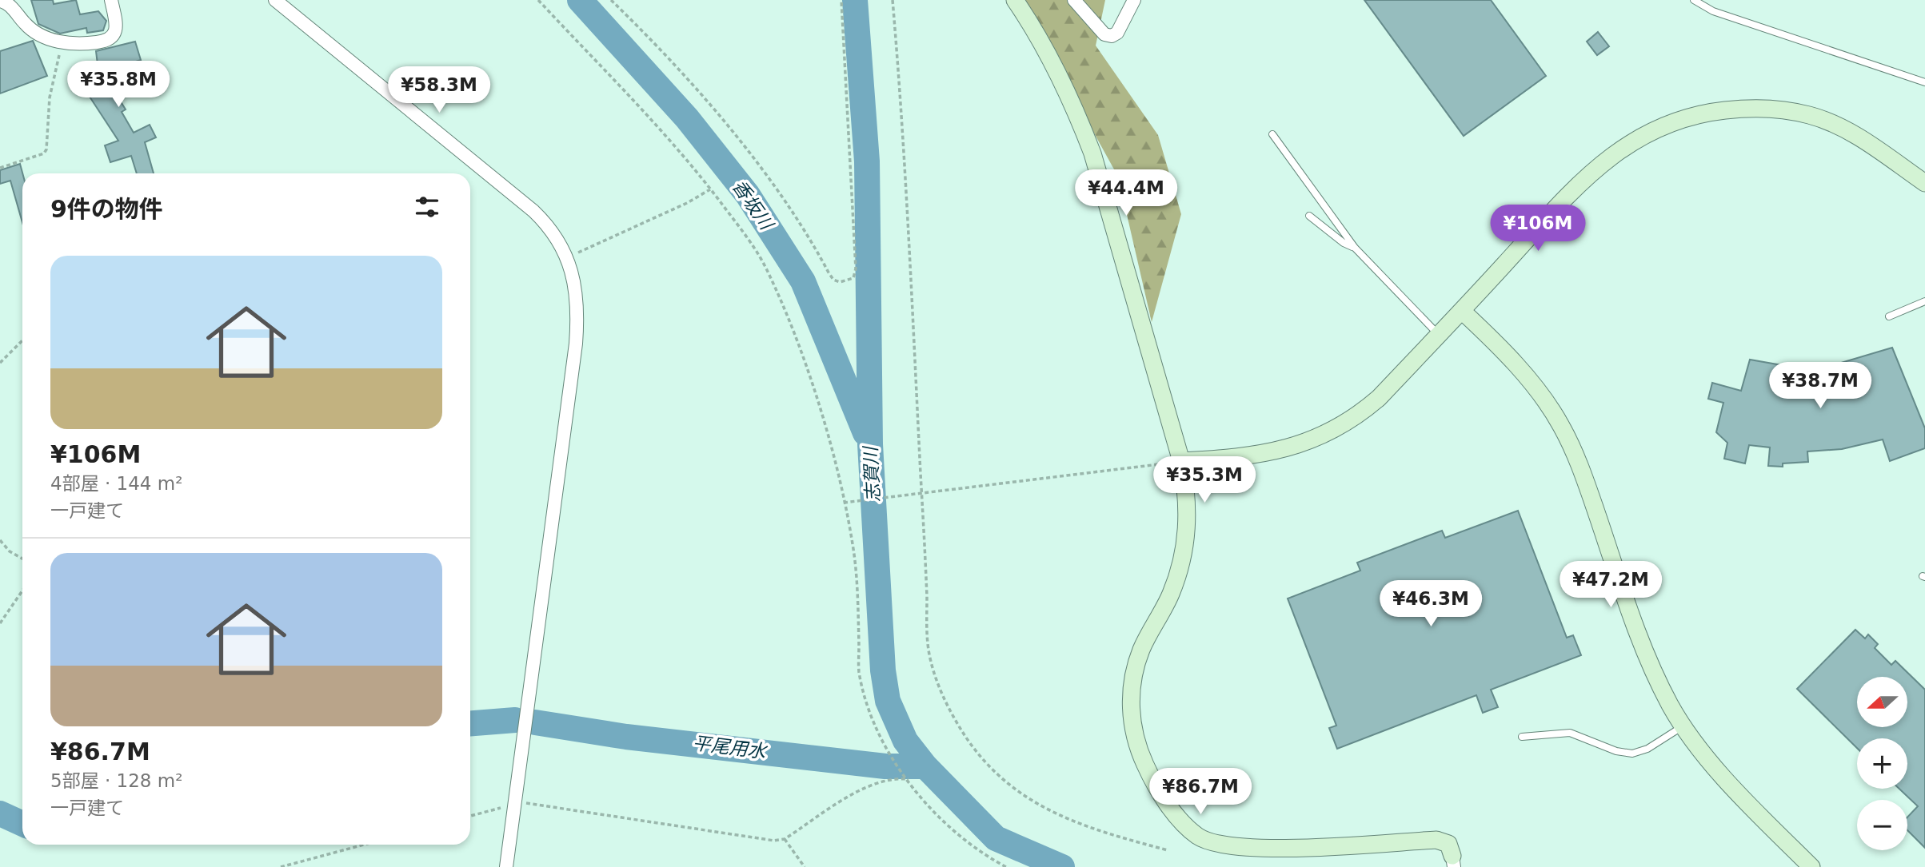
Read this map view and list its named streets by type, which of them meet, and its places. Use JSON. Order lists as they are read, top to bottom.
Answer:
{
  "water": ["香坂川", "志賀川", "平尾用水"],
  "north": "left",
  "page": {
    "price": [
      "¥35.8M",
      "¥58.3M",
      "¥44.4M",
      "¥106M",
      "¥38.7M",
      "¥35.3M",
      "¥47.2M",
      "¥46.3M",
      "¥86.7M"
    ],
    "heading": "9件の物件",
    "list": [
      {
        "name": "¥106M",
        "note": "4部屋 · 144 m² · 一戸建て"
      },
      {
        "name": "¥86.7M",
        "note": "5部屋 · 128 m² · 一戸建て"
      }
    ],
    "map_buttons": ["+", "−"]
  }
}
